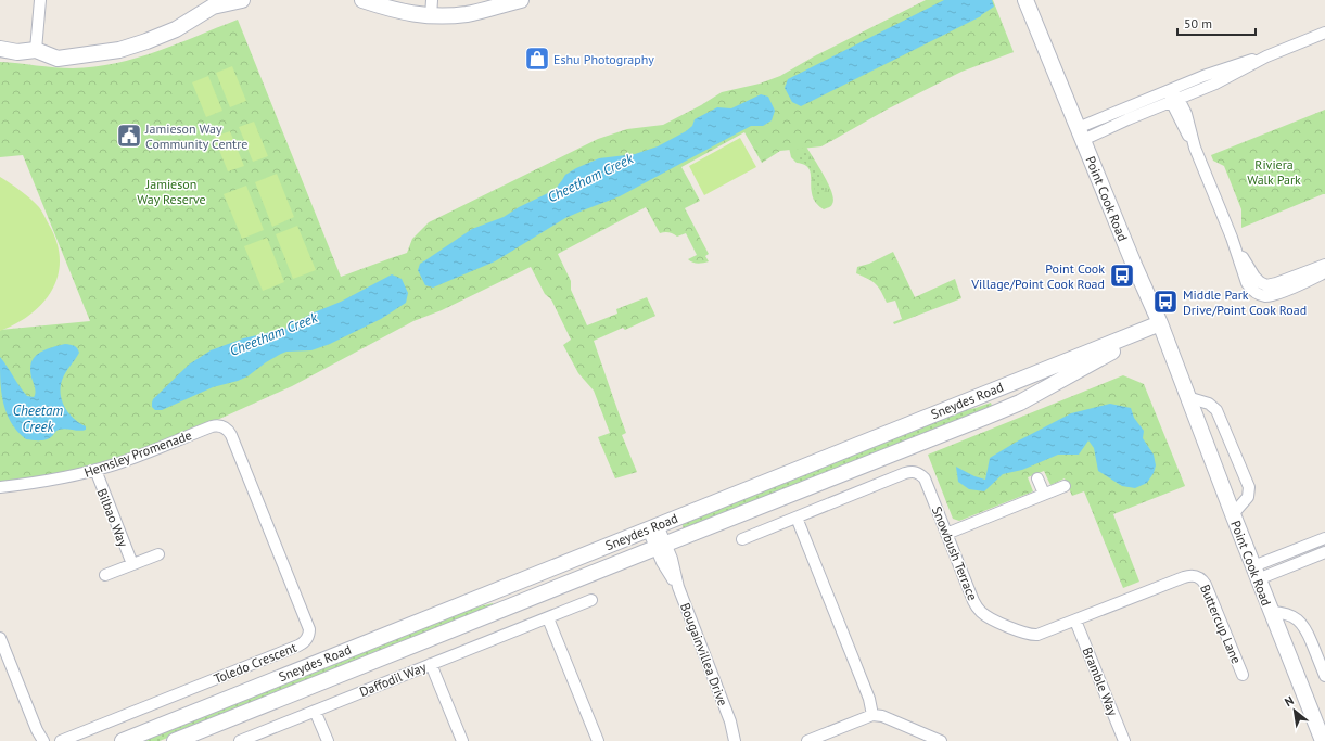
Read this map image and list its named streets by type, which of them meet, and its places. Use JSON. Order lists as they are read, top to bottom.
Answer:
{
  "streets": {
    "main road": ["Point Cook Road", "Sneydes Road"],
    "street": [
      "Hemsley Promenade",
      "Bilbao Way",
      "Snowbush Terrace",
      "Buttercup Lane",
      "Bougainvillea Drive",
      "Toledo Crescent",
      "Daffodil Way",
      "Bramble Way"
    ]
  },
  "crossings": [
    ["Point Cook Road", "Sneydes Road"],
    ["Sneydes Road", "Bougainvillea Drive"],
    ["Hemsley Promenade", "Bilbao Way"],
    ["Hemsley Promenade", "Toledo Crescent"],
    ["Snowbush Terrace", "Buttercup Lane"],
    ["Snowbush Terrace", "Bramble Way"]
  ],
  "water": ["Cheetham Creek", "Cheetam Creek"],
  "parks": ["Riviera Walk Park", "Jamieson Way Reserve"],
  "places": {
    "shop": ["Eshu Photography"],
    "public building": ["Jamieson Way Community Centre"],
    "bus stop": ["Point Cook Village/Point Cook Road", "Middle Park Drive/Point Cook Road"]
  },
  "scale_bar": "50 m",
  "north": "top left"
}
